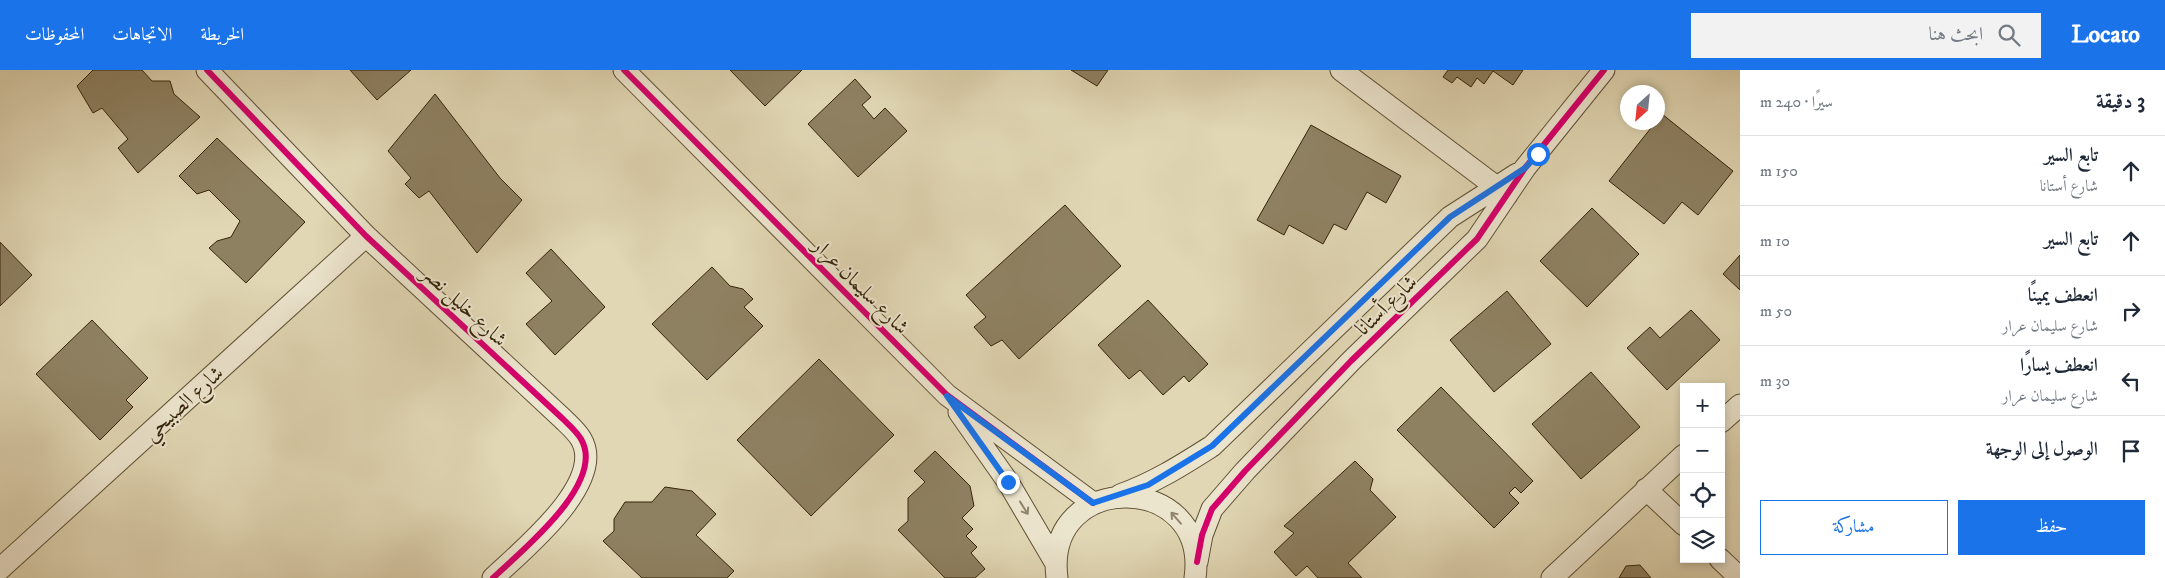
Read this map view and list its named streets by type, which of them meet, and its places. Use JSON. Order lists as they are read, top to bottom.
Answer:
{
  "streets": {
    "street": [
      "شارع سليمان عرار",
      "شارع أستانا",
      "شارع خليل نصر",
      "شارع الصبيحي"
    ]
  },
  "crossings": [
    ["شارع سليمان عرار", "شارع أستانا"],
    ["شارع خليل نصر", "شارع الصبيحي"]
  ],
  "north": "bottom left",
  "page": {
    "header": "Locato",
    "search": "ابحث هنا",
    "nav": ["الخريطة", "الاتجاهات", "المحفوظات"],
    "heading": ["3 دقيقة", "سيرًا · 240 m"],
    "list": [
      ["تابع السير", "شارع أستانا", "150 m"],
      ["تابع السير", "10 m"],
      ["انعطف يمينًا", "شارع سليمان عرار", "50 m"],
      ["انعطف يسارًا", "شارع سليمان عرار", "30 m"],
      "الوصول إلى الوجهة"
    ],
    "map_buttons": ["+", "−"],
    "buttons": ["حفظ", "مشاركة"]
  }
}
